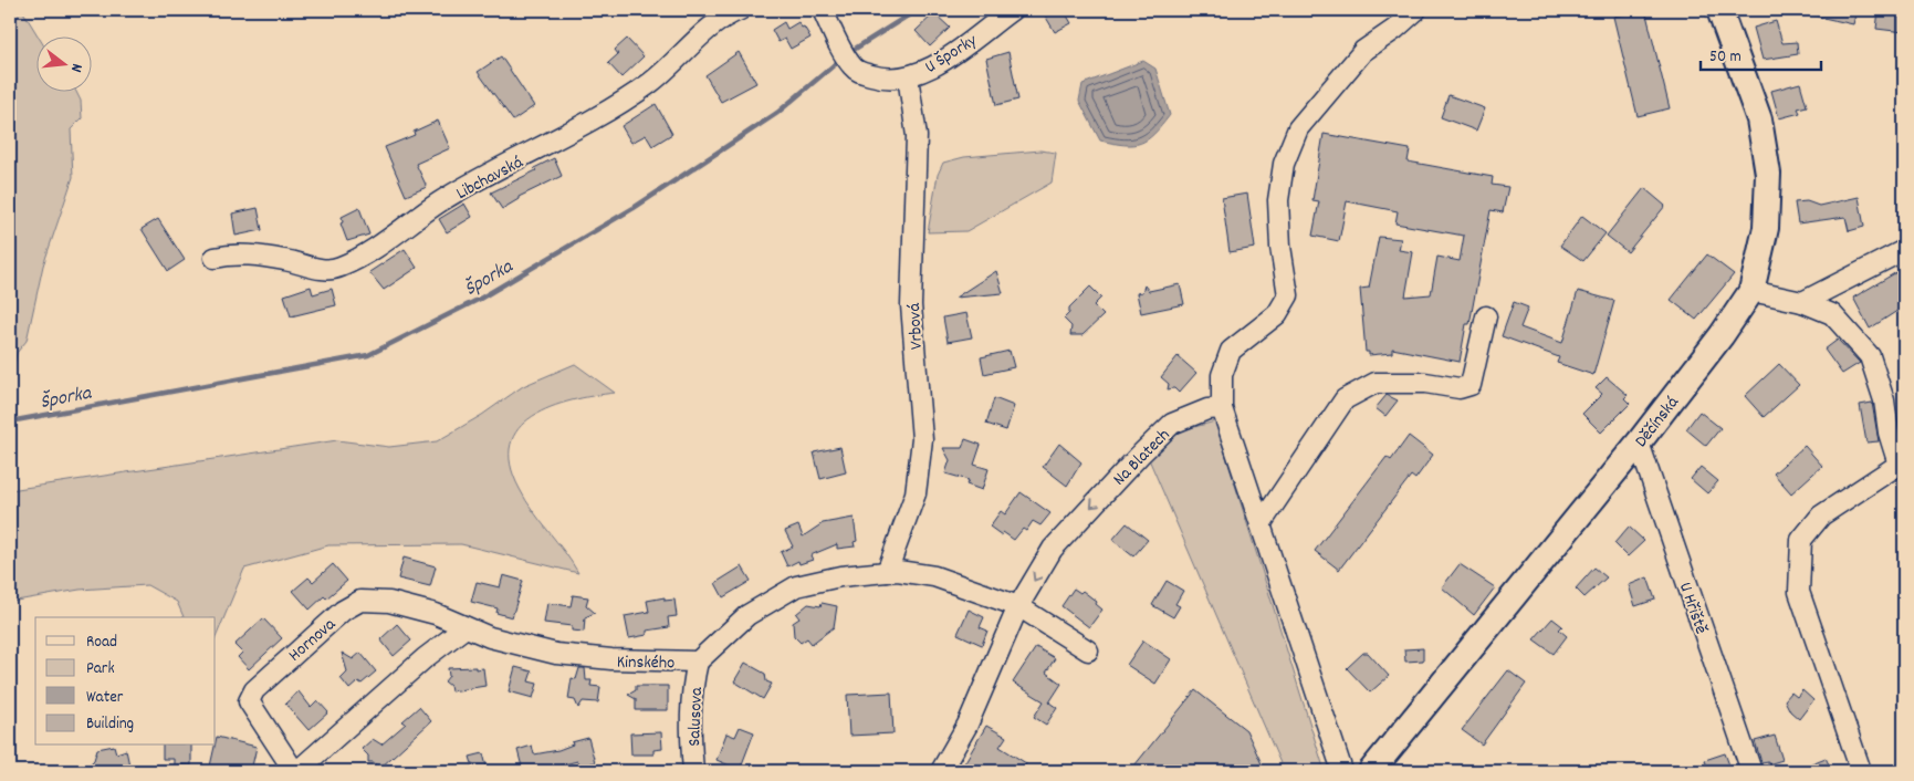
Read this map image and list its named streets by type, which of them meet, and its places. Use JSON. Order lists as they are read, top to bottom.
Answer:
{
  "streets": {
    "main road": ["Děčínská"],
    "street": [
      "U Šporky",
      "Libchavská",
      "Vrbová",
      "Na Blatech",
      "U Hřiště",
      "Hornova",
      "Kinského",
      "Salusova"
    ]
  },
  "crossings": [
    ["U Šporky", "Vrbová"],
    ["Vrbová", "Kinského"],
    ["Děčínská", "U Hřiště"],
    ["Na Blatech", "Kinského"],
    ["Hornova", "Kinského"],
    ["Kinského", "Salusova"]
  ],
  "one_way": ["Na Blatech"],
  "water": ["Šporka"],
  "legend": [
    "Road",
    "Park",
    "Water",
    "Building"
  ],
  "scale_bar": "50 m",
  "north": "right"
}
